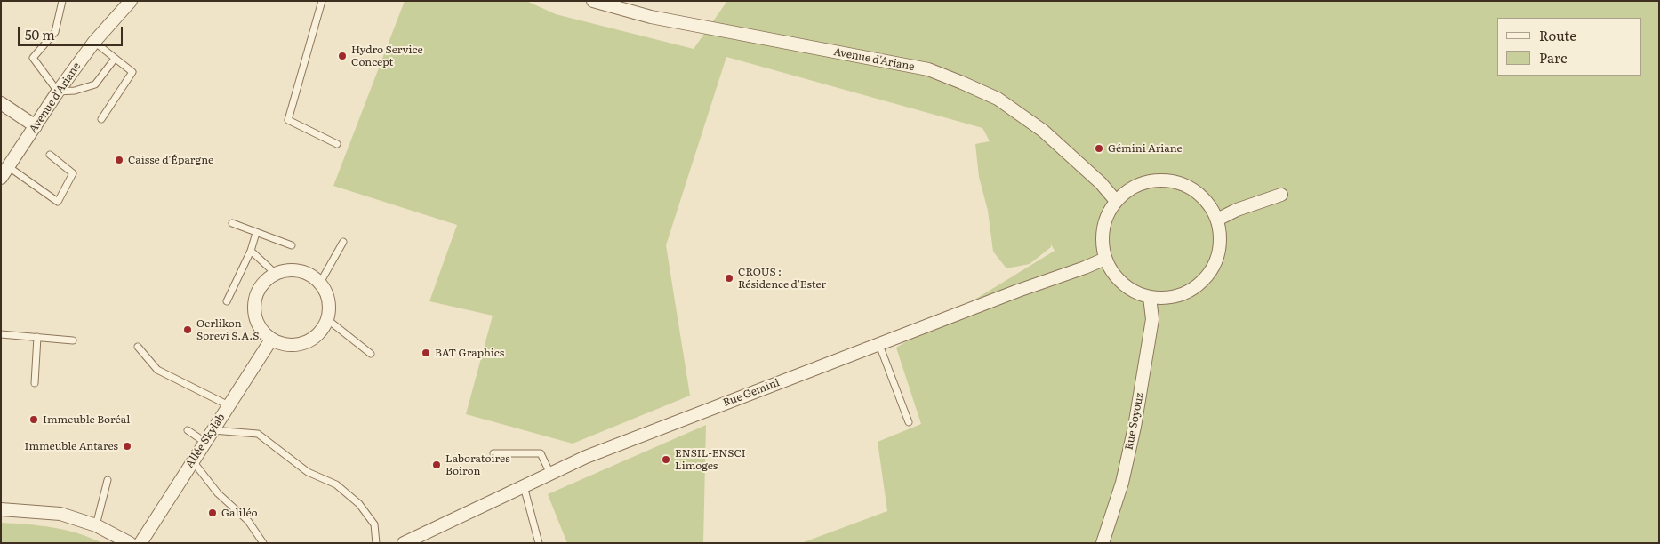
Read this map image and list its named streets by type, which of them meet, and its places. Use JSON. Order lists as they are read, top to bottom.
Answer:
{
  "streets": {
    "street": [
      "Avenue d'Ariane",
      "Rue Gemini",
      "Rue Soyouz",
      "Allée Skylab"
    ]
  },
  "crossings": [
    ["Avenue d'Ariane", "Rue Gemini"],
    ["Avenue d'Ariane", "Rue Soyouz"],
    ["Rue Gemini", "Rue Soyouz"]
  ],
  "places": [
    "Hydro Service Concept",
    "Gémini Ariane",
    "Caisse d'Épargne",
    "CROUS : Résidence d'Ester",
    "Oerlikon Sorevi S.A.S.",
    "BAT Graphics",
    "Immeuble Boréal",
    "Immeuble Antares",
    "ENSIL-ENSCI Limoges",
    "Laboratoires Boiron",
    "Galiléo"
  ],
  "legend": ["Route", "Parc"],
  "scale_bar": "50 m"
}
